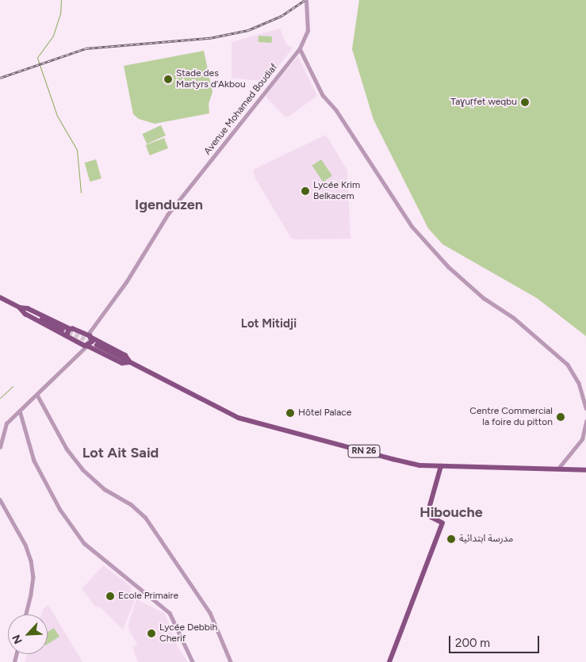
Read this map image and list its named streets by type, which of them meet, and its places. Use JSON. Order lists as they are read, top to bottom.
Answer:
{
  "streets": {
    "main road": ["RN 26"],
    "street": ["Avenue Mohamed Boudiaf"]
  },
  "crossings": [
    ["Avenue Mohamed Boudiaf", "RN 26"]
  ],
  "districts": [
    "Igenduzen",
    "Lot Mitidji",
    "Lot Ait Said",
    "Hibouche"
  ],
  "places": [
    "Stade des Martyrs d’Akbou",
    "Taɣuṛfet weqbu",
    "Lycée Krim Belkacem",
    "Hôtel Palace",
    "Centre Commercial la foire du pitton",
    "مدرسة ابتدائية",
    "Ecole Primaire",
    "Lycée Debbih Cherif"
  ],
  "scale_bar": "200 m",
  "north": "bottom left"
}
